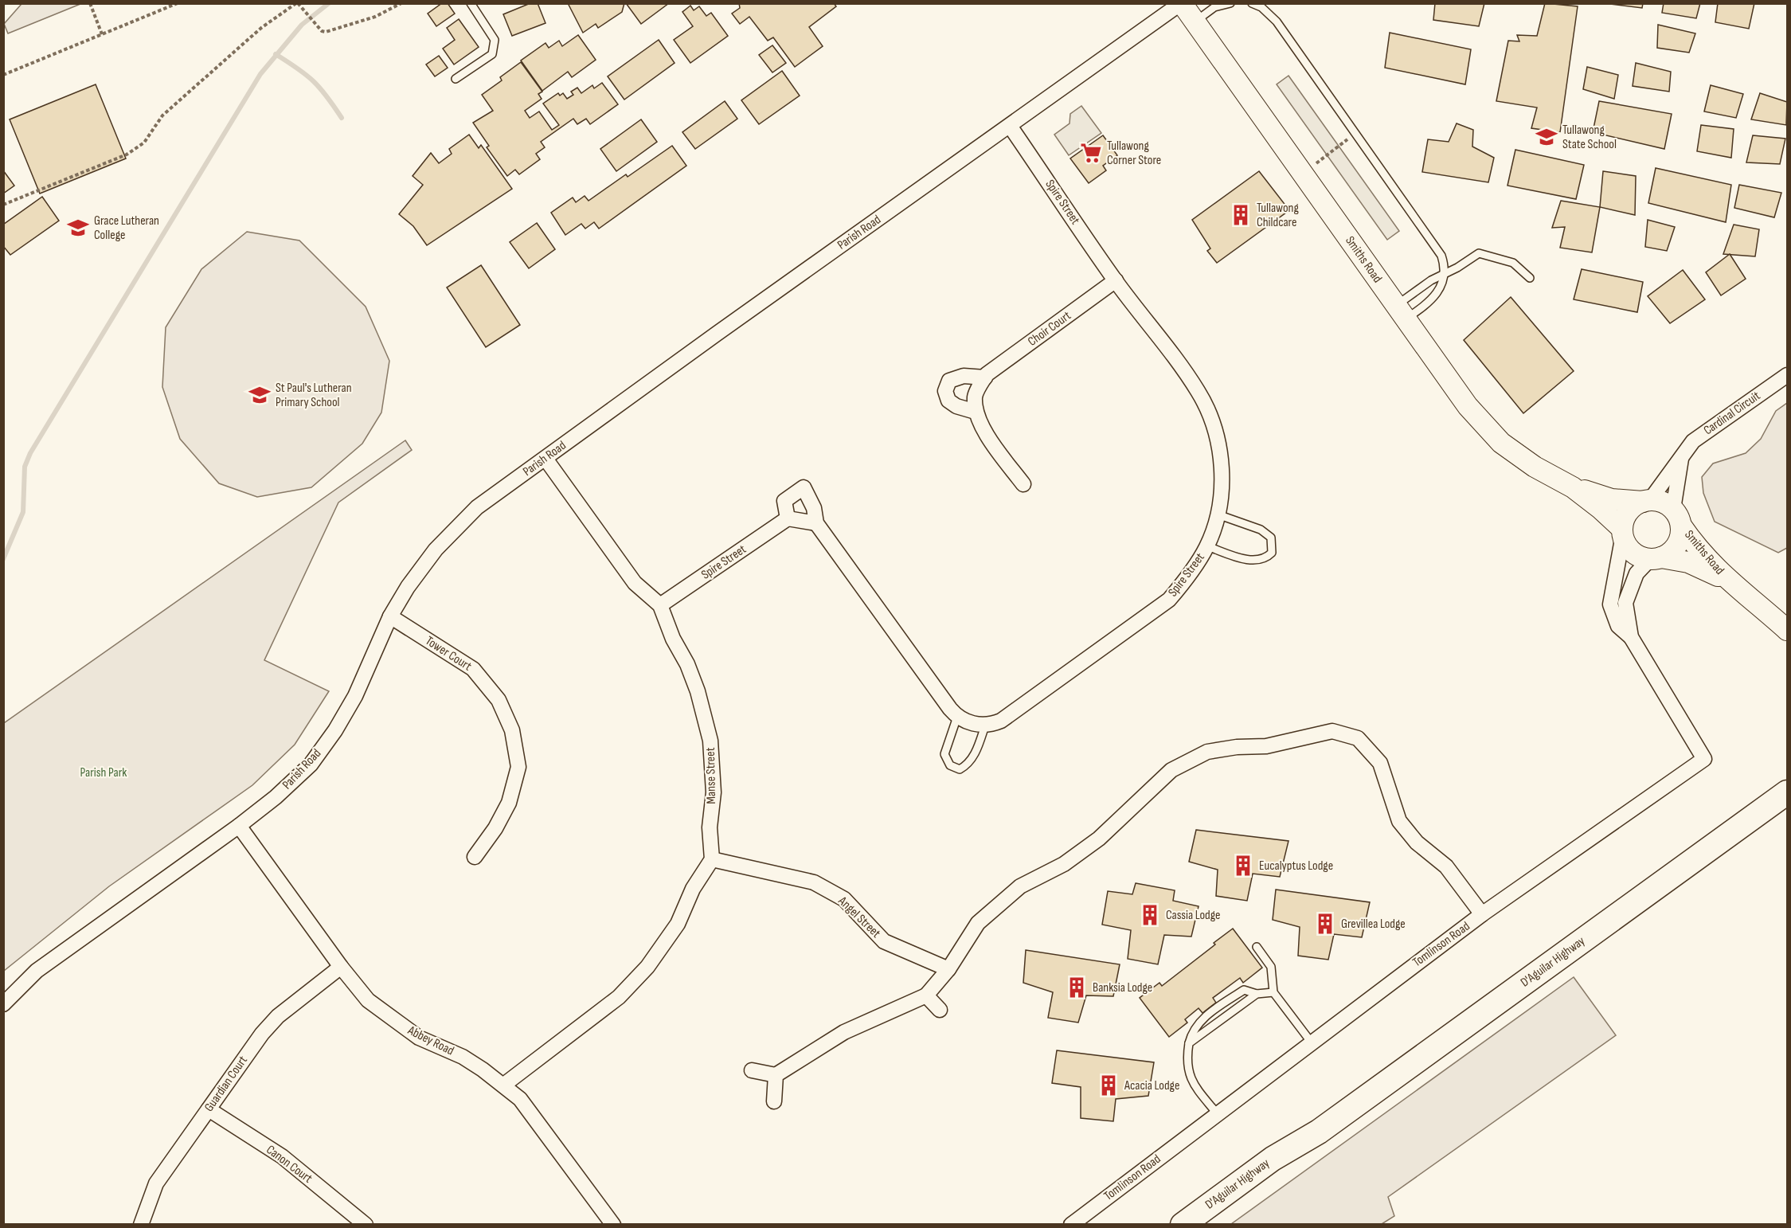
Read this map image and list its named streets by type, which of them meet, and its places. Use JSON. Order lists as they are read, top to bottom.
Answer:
{
  "streets": {
    "highway": ["D'Aguilar Highway"],
    "main road": ["Smiths Road"],
    "street": [
      "Spire Street",
      "Parish Road",
      "Choir Court",
      "Cardinal Circuit",
      "Tower Court",
      "Manse Street",
      "Angel Street",
      "Tomlinson Road",
      "Abbey Road",
      "Guardian Court",
      "Canon Court"
    ]
  },
  "crossings": [
    ["Spire Street", "Parish Road"],
    ["Spire Street", "Choir Court"],
    ["Spire Street", "Manse Street"],
    ["Parish Road", "Smiths Road"],
    ["Parish Road", "Tower Court"],
    ["Parish Road", "Manse Street"],
    ["Parish Road", "Abbey Road"],
    ["Smiths Road", "Cardinal Circuit"],
    ["Smiths Road", "Tomlinson Road"],
    ["Cardinal Circuit", "Tomlinson Road"],
    ["Manse Street", "Angel Street"],
    ["Abbey Road", "Guardian Court"],
    ["Guardian Court", "Canon Court"]
  ],
  "parks": ["Parish Park"],
  "places": {
    "school or university": ["Tullawong State School", "Grace Lutheran College", "St Paul's Lutheran Primary School"],
    "supermarket": ["Tullawong Corner Store"],
    "building": [
      "Tullawong Childcare",
      "Eucalyptus Lodge",
      "Cassia Lodge",
      "Grevillea Lodge",
      "Banksia Lodge",
      "Acacia Lodge"
    ]
  }
}
